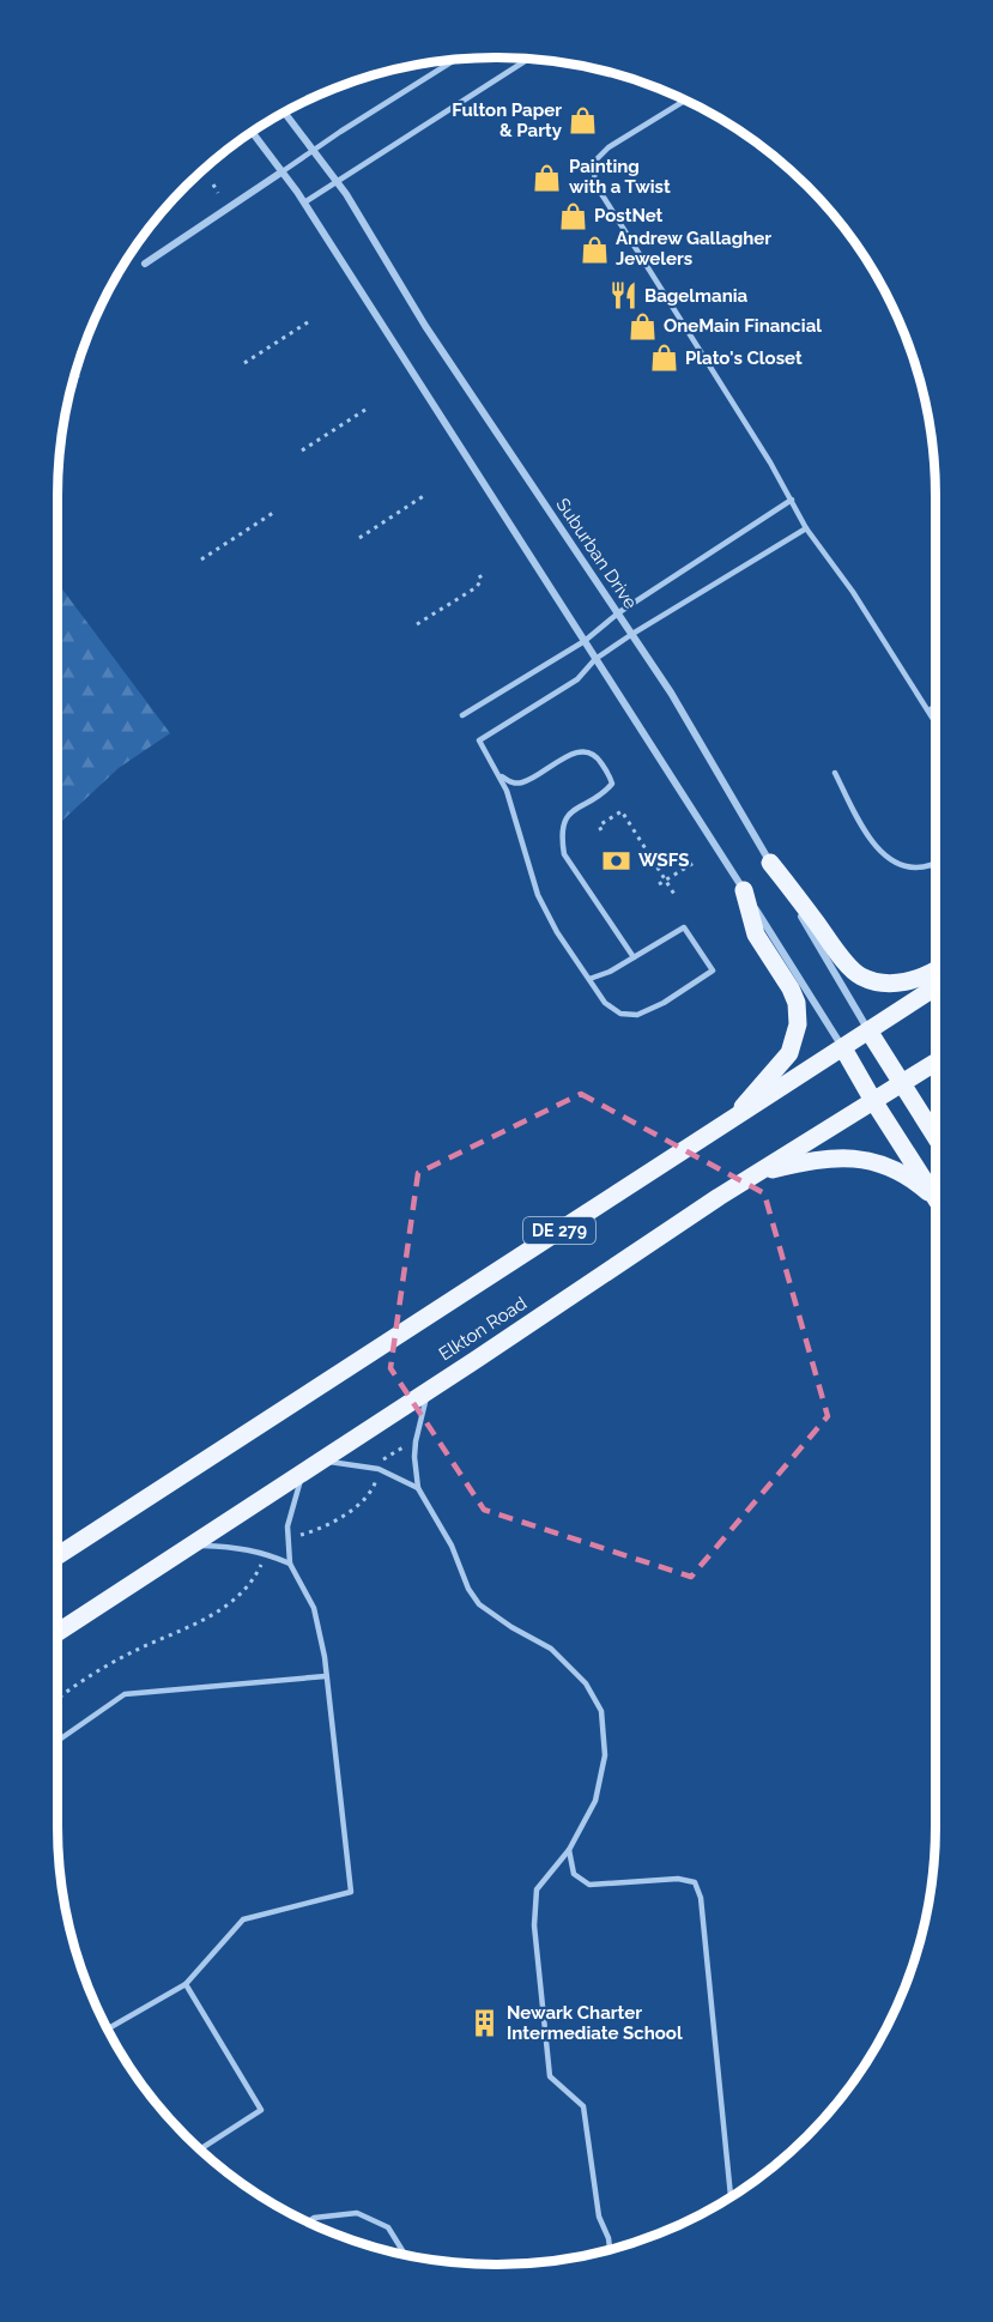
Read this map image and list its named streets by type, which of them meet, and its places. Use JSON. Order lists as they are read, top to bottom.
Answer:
{
  "streets": {
    "main road": ["DE 279", "Elkton Road"],
    "street": ["Suburban Drive"]
  },
  "places": {
    "shop": [
      "Fulton Paper & Party",
      "Painting with a Twist",
      "PostNet",
      "Andrew Gallagher Jewelers",
      "OneMain Financial",
      "Plato's Closet"
    ],
    "restaurant": ["Bagelmania"],
    "bank": ["WSFS"],
    "building": ["Newark Charter Intermediate School"]
  }
}
